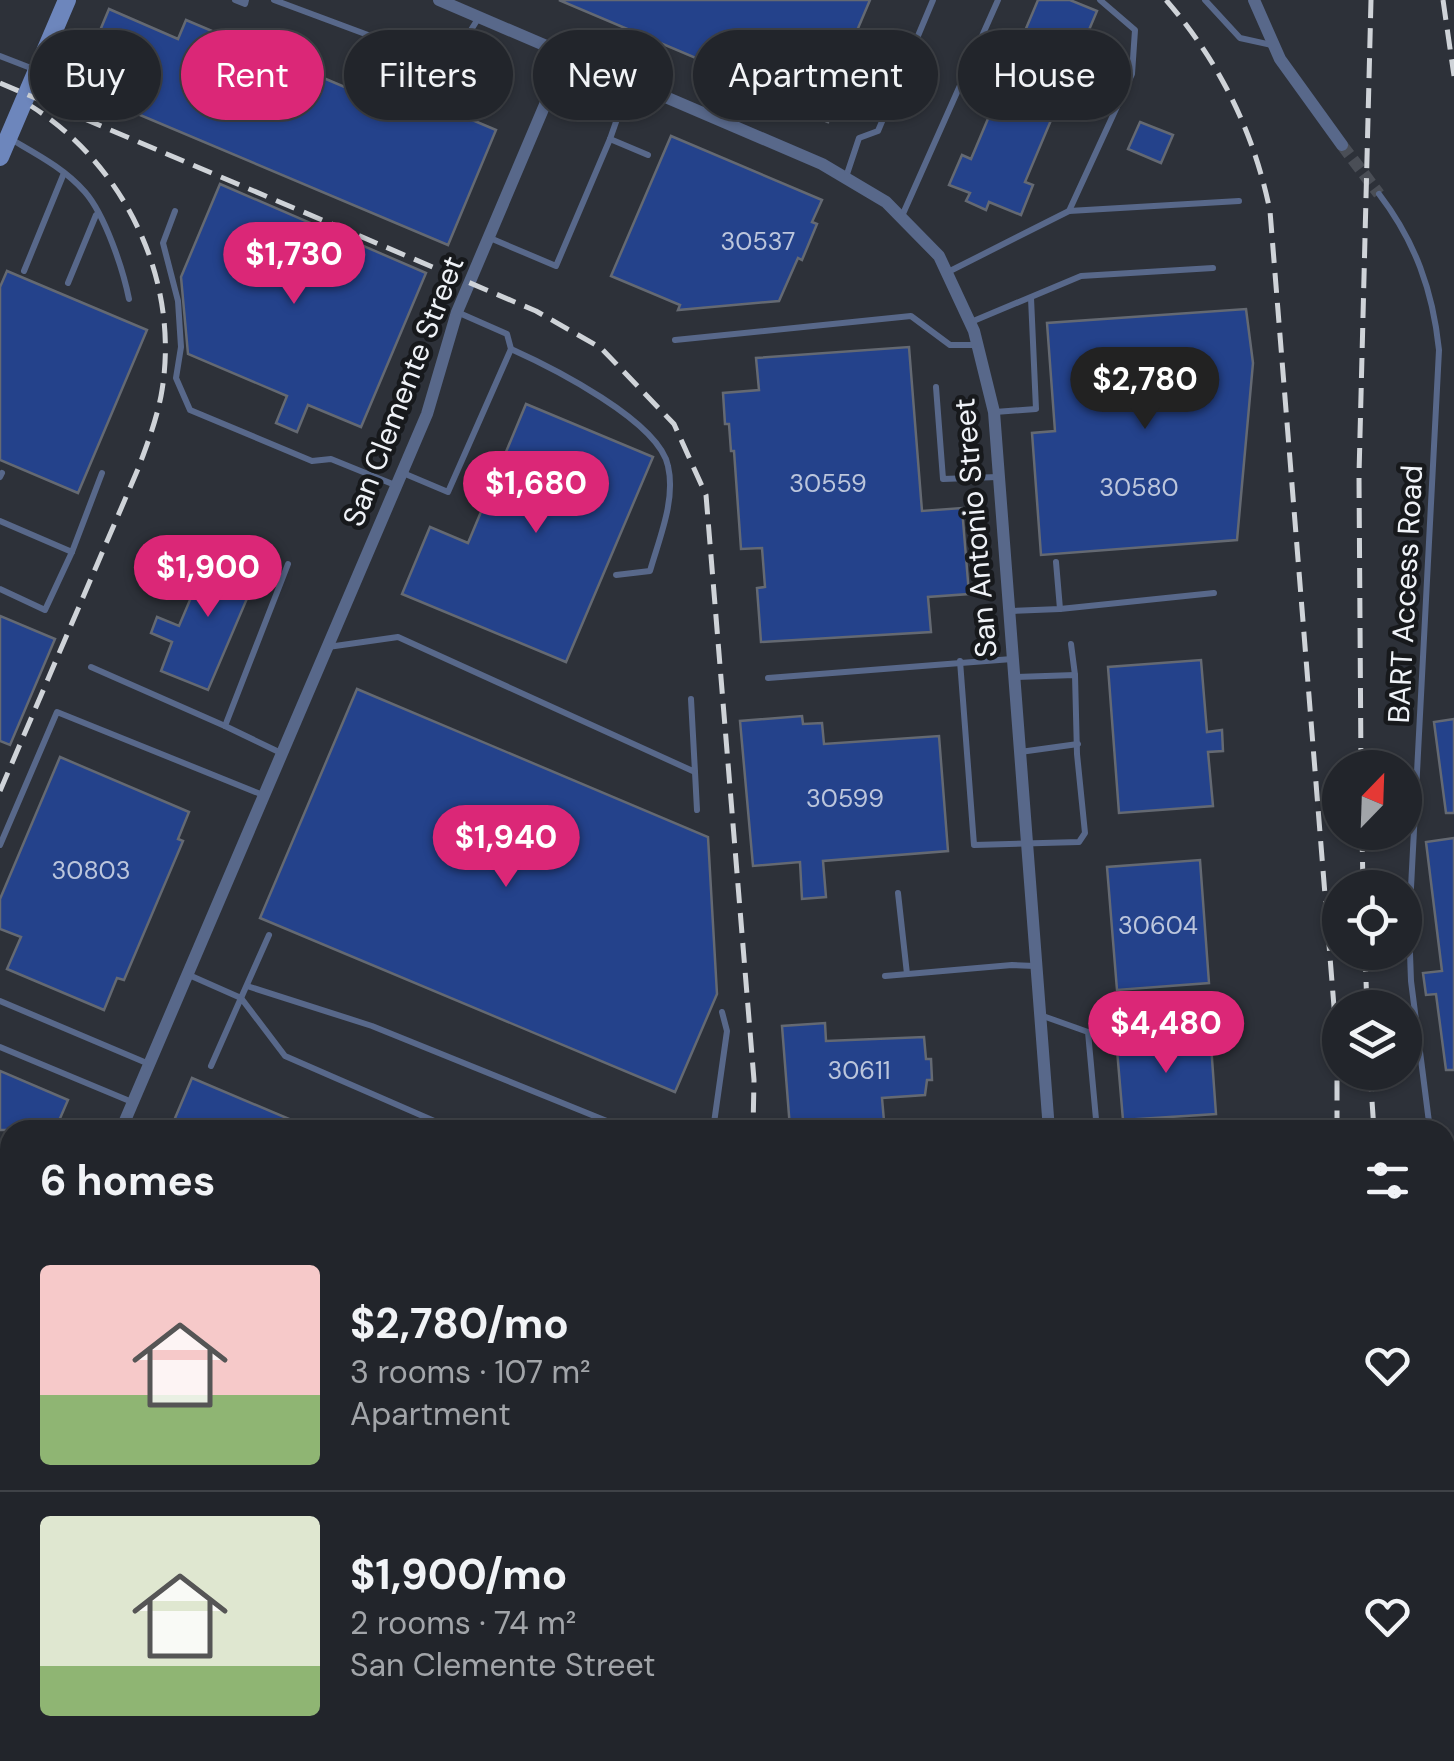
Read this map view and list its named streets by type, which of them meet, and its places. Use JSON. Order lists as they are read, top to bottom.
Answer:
{
  "streets": {
    "street": ["San Clemente Street", "San Antonio Street"],
    "lane": ["BART Access Road"]
  },
  "house_numbers": [
    "30537",
    "30559",
    "30580",
    "30599",
    "30803",
    "30604",
    "30611"
  ],
  "north": "top right",
  "page": {
    "chip": [
      "Buy",
      "Rent",
      "Filters",
      "New",
      "Apartment",
      "House"
    ],
    "price": [
      "$1,730",
      "$2,780",
      "$1,680",
      "$1,900",
      "$1,940",
      "$4,480"
    ],
    "heading": "6 homes",
    "list": [
      {
        "name": "$2,780/mo",
        "note": "3 rooms · 107 m² · Apartment"
      },
      {
        "name": "$1,900/mo",
        "note": "2 rooms · 74 m² · San Clemente Street"
      }
    ]
  }
}
